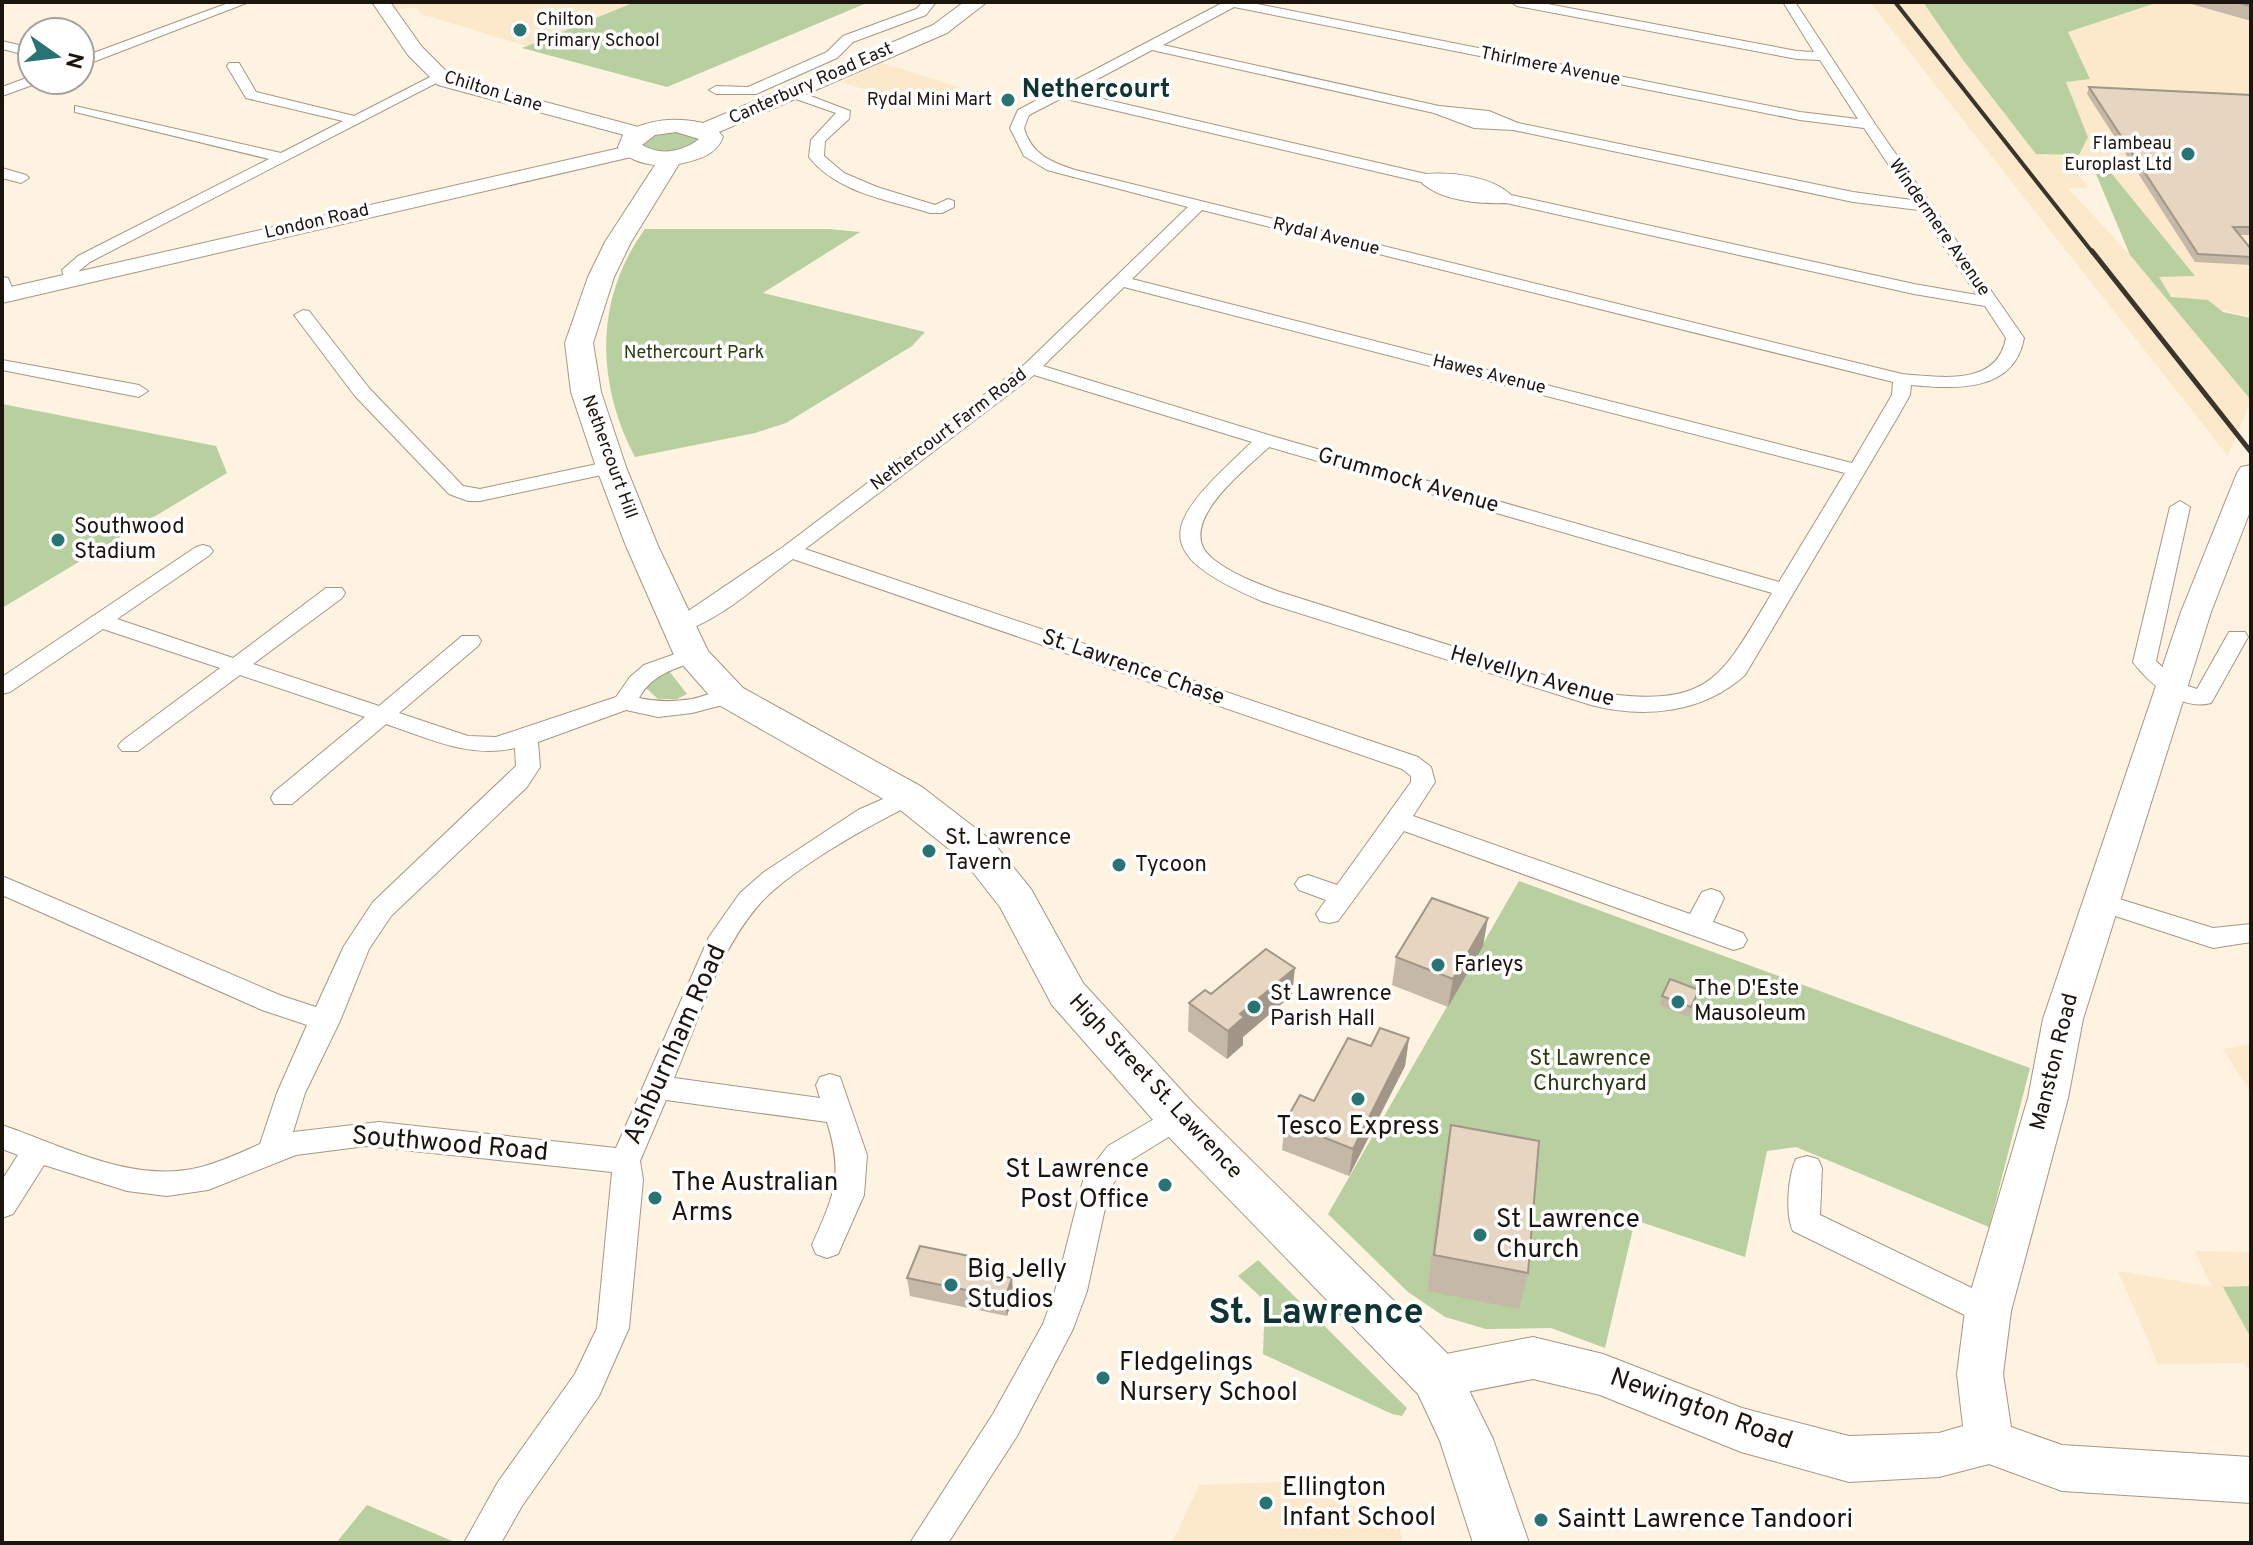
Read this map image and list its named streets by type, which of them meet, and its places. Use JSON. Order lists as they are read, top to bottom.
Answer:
{
  "streets": {
    "main road": [
      "Canterbury Road East",
      "Chilton Lane",
      "London Road",
      "Nethercourt Hill",
      "Manston Road",
      "High Street St. Lawrence",
      "Newington Road"
    ],
    "street": [
      "Thirlmere Avenue",
      "Windermere Avenue",
      "Rydal Avenue",
      "Hawes Avenue",
      "Nethercourt Farm Road",
      "Grummock Avenue",
      "St. Lawrence Chase",
      "Helvellyn Avenue",
      "Ashburnham Road",
      "Southwood Road"
    ]
  },
  "crossings": [
    ["Thirlmere Avenue", "Windermere Avenue"],
    ["Thirlmere Avenue", "Rydal Avenue"],
    ["Chilton Lane", "London Road"],
    ["Windermere Avenue", "Rydal Avenue"],
    ["Windermere Avenue", "Helvellyn Avenue"],
    ["Rydal Avenue", "Nethercourt Farm Road"],
    ["Rydal Avenue", "Helvellyn Avenue"],
    ["Hawes Avenue", "Nethercourt Farm Road"],
    ["Hawes Avenue", "Helvellyn Avenue"],
    ["Nethercourt Farm Road", "Nethercourt Hill"],
    ["Nethercourt Farm Road", "Grummock Avenue"],
    ["Nethercourt Farm Road", "St. Lawrence Chase"],
    ["Nethercourt Farm Road", "High Street St. Lawrence"],
    ["Nethercourt Hill", "High Street St. Lawrence"],
    ["Grummock Avenue", "Helvellyn Avenue"],
    ["Ashburnham Road", "High Street St. Lawrence"],
    ["Ashburnham Road", "Southwood Road"],
    ["Manston Road", "Newington Road"],
    ["High Street St. Lawrence", "Newington Road"]
  ],
  "districts": ["Nethercourt", "St. Lawrence"],
  "parks": ["Nethercourt Park", "St Lawrence Churchyard"],
  "places": [
    "Chilton Primary School",
    "Rydal Mini Mart",
    "Flambeau Europlast Ltd",
    "Southwood Stadium",
    "St. Lawrence Tavern",
    "Tycoon",
    "Farleys",
    "The D'Este Mausoleum",
    "St Lawrence Parish Hall",
    "Tesco Express",
    "St Lawrence Post Office",
    "The Australian Arms",
    "St Lawrence Church",
    "Big Jelly Studios",
    "Fledgelings Nursery School",
    "Ellington Infant School",
    "Saintt Lawrence Tandoori"
  ],
  "north": "right"
}
